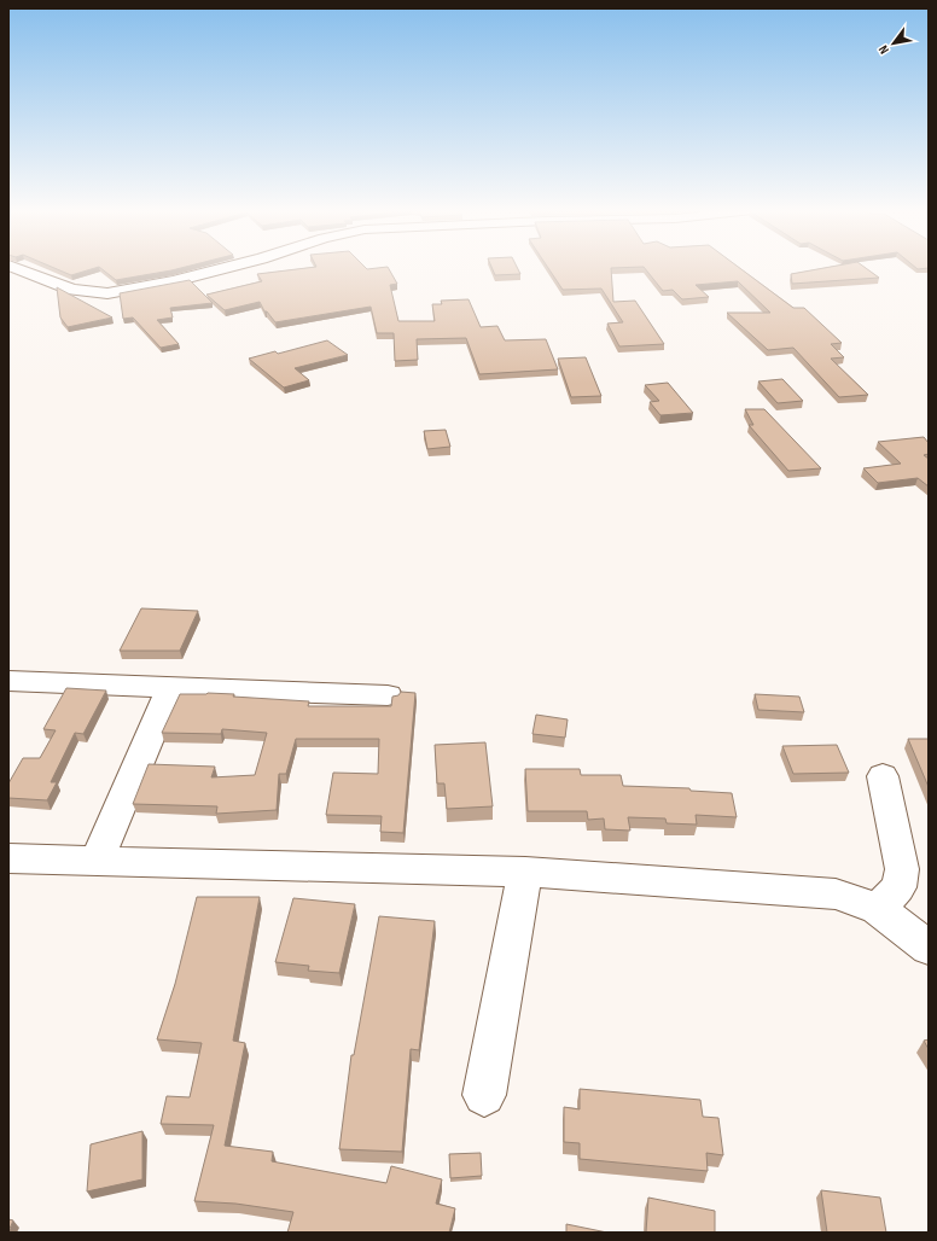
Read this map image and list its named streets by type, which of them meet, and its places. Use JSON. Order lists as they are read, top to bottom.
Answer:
{
  "north": "bottom left"
}
